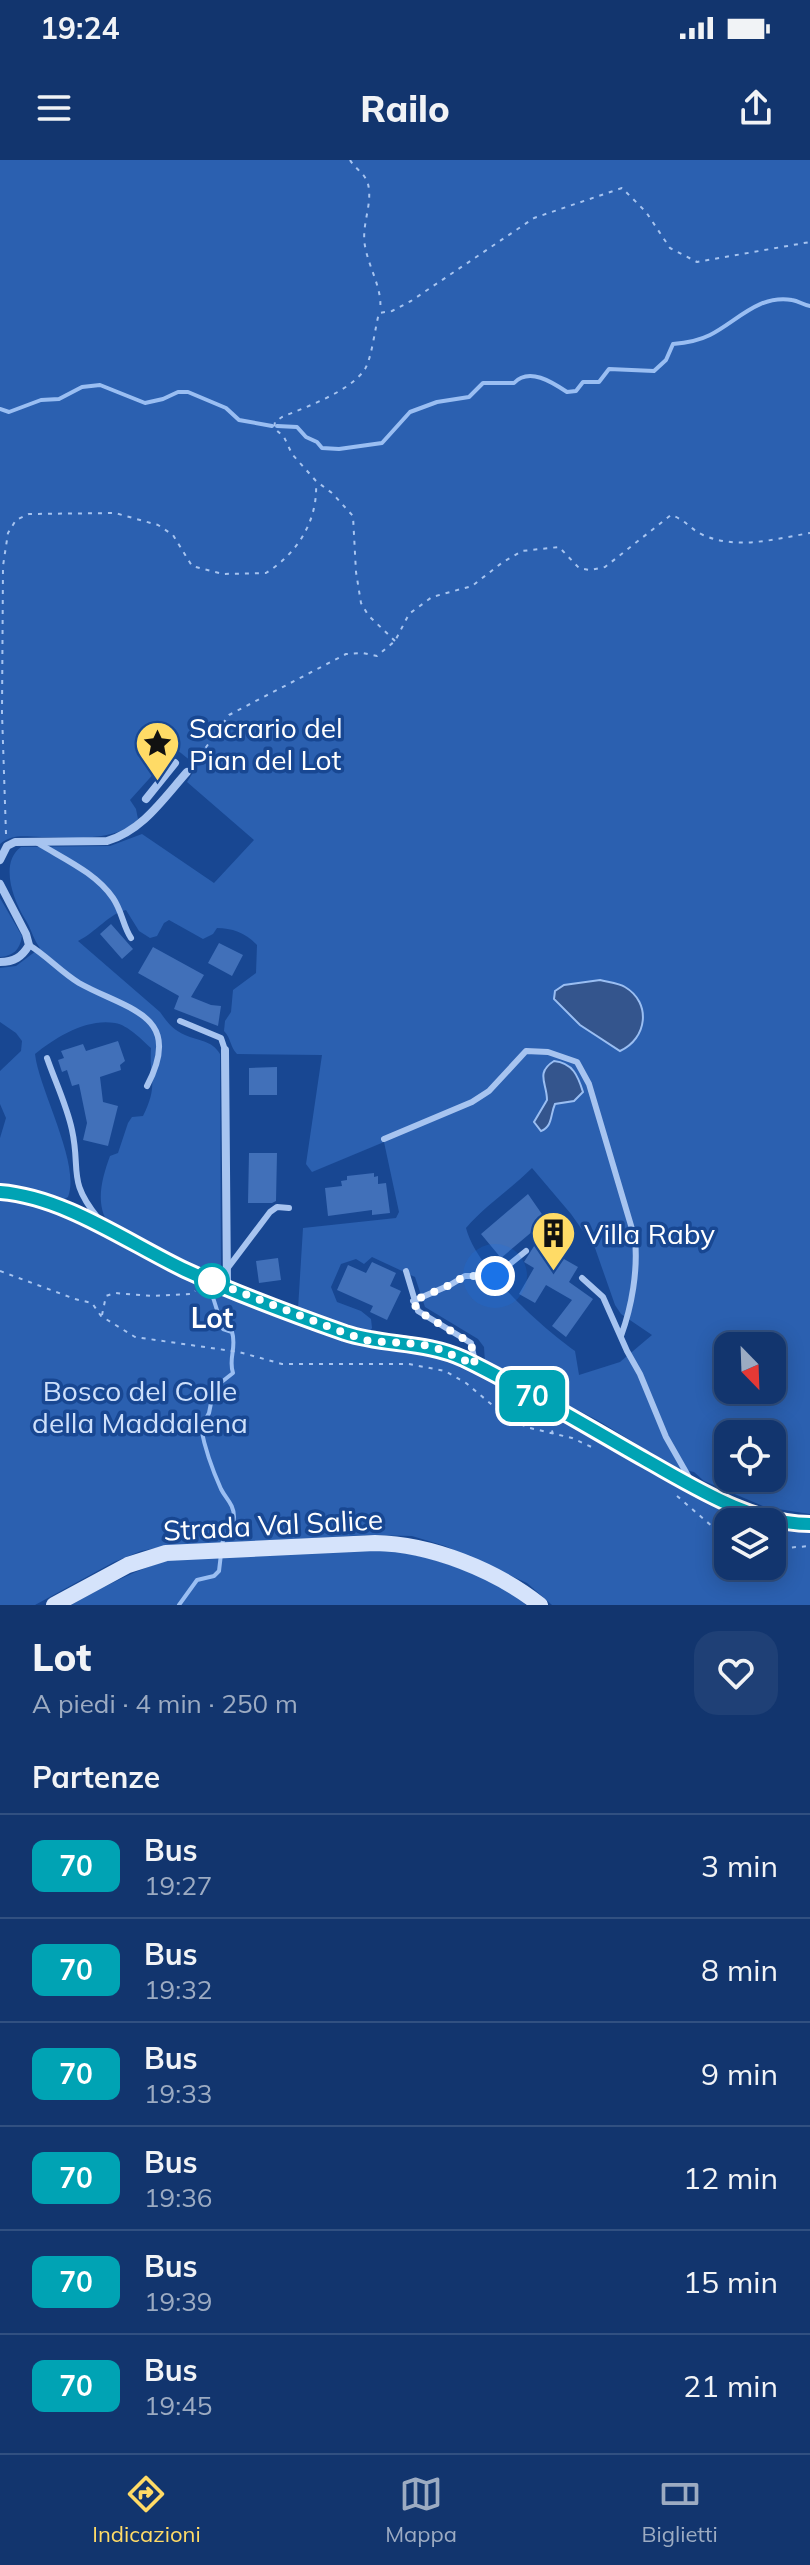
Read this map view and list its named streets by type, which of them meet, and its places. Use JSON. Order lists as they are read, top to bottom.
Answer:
{
  "streets": {
    "street": ["Strada Val Salice"]
  },
  "parks": ["Bosco del Colle della Maddalena"],
  "places": {
    "place": ["Sacrario del Pian del Lot"],
    "building": ["Villa Raby"],
    "other": ["Lot"]
  },
  "lines": ["bus line 70"],
  "north": "bottom right",
  "page": {
    "status": "19:24",
    "header": "Railo",
    "on_map": "70",
    "heading": [
      ["Lot", "A piedi · 4 min · 250 m"],
      "Partenze"
    ],
    "list": [
      {
        "mark": "70",
        "name": "Bus",
        "note": "19:27",
        "value": "3 min"
      },
      {
        "mark": "70",
        "name": "Bus",
        "note": "19:32",
        "value": "8 min"
      },
      {
        "mark": "70",
        "name": "Bus",
        "note": "19:33",
        "value": "9 min"
      },
      {
        "mark": "70",
        "name": "Bus",
        "note": "19:36",
        "value": "12 min"
      },
      {
        "mark": "70",
        "name": "Bus",
        "note": "19:39",
        "value": "15 min"
      },
      {
        "mark": "70",
        "name": "Bus",
        "note": "19:45",
        "value": "21 min"
      }
    ],
    "tabs": ["Indicazioni", "Mappa", "Biglietti"]
  }
}
